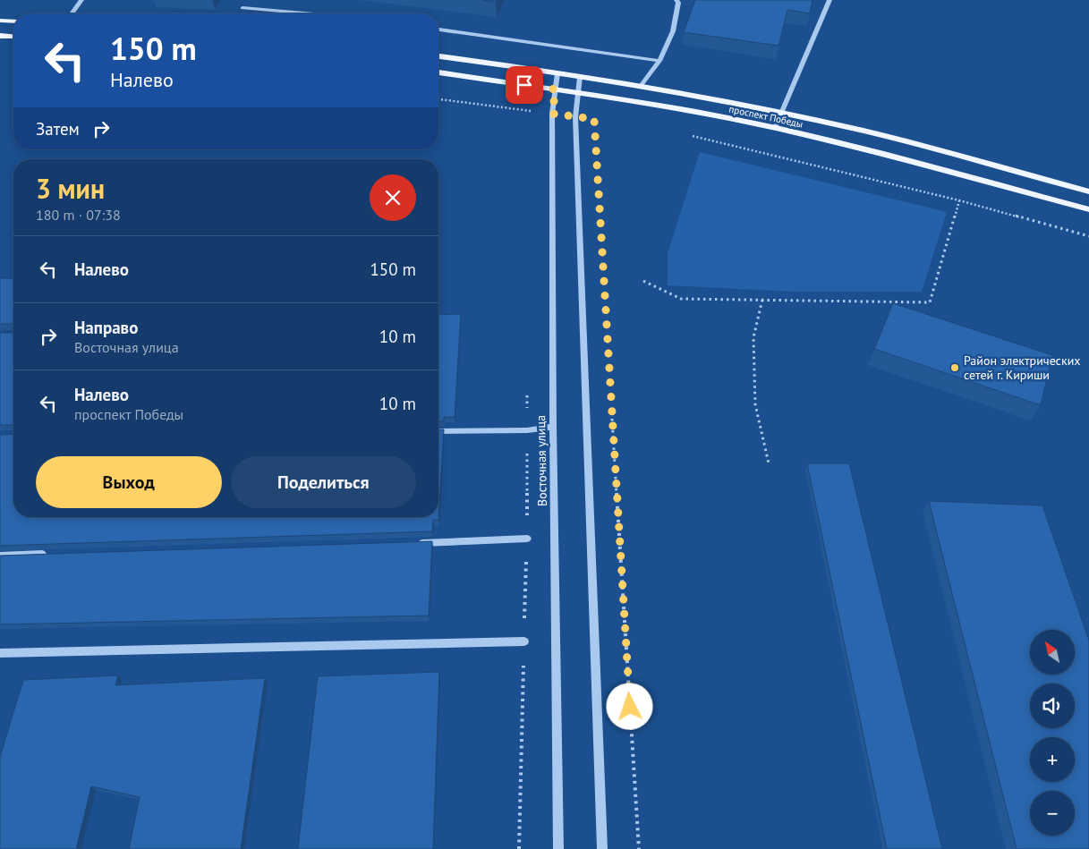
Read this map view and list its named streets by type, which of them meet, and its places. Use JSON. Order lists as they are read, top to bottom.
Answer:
{
  "streets": {
    "main road": ["проспект Победы"],
    "street": ["Восточная улица"]
  },
  "crossings": [
    ["проспект Победы", "Восточная улица"]
  ],
  "places": ["Район электрических сетей г. Кириши"],
  "north": "top left",
  "page": {
    "turn": ["150 m", "Налево"],
    "then": "Затем",
    "heading": ["3 мин", "180 m · 07:38"],
    "list": [
      {
        "name": "Налево",
        "value": "150 m"
      },
      {
        "name": "Направо",
        "note": "Восточная улица",
        "value": "10 m"
      },
      {
        "name": "Налево",
        "note": "проспект Победы",
        "value": "10 m"
      }
    ],
    "buttons": ["Выход", "Поделиться"],
    "map_buttons": ["+", "−"]
  }
}
